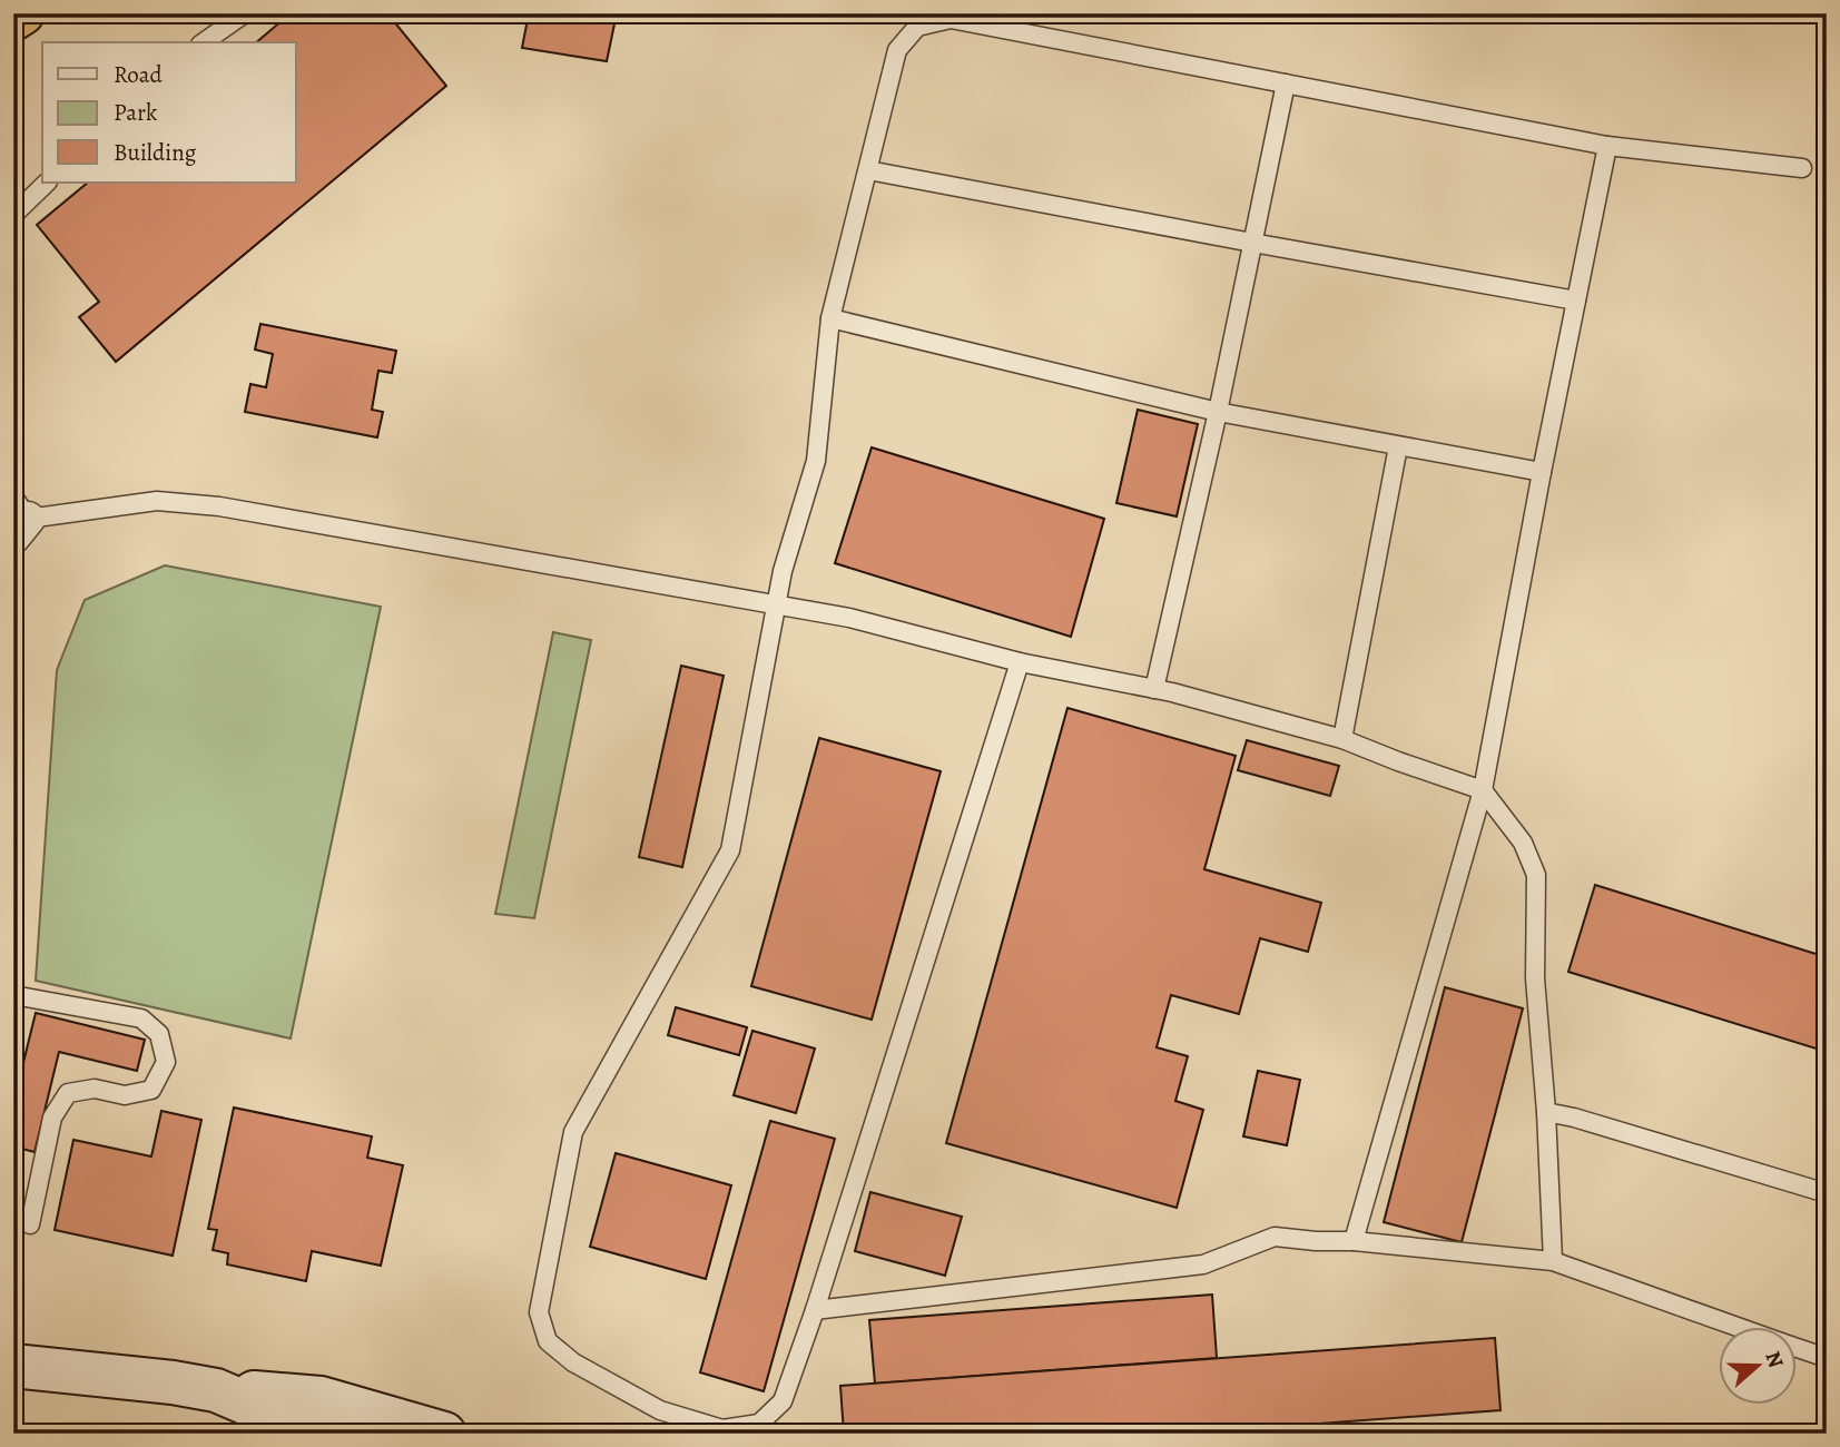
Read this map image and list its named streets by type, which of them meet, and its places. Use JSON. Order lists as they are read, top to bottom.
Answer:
{
  "legend": ["Road", "Park", "Building"],
  "north": "right"
}
